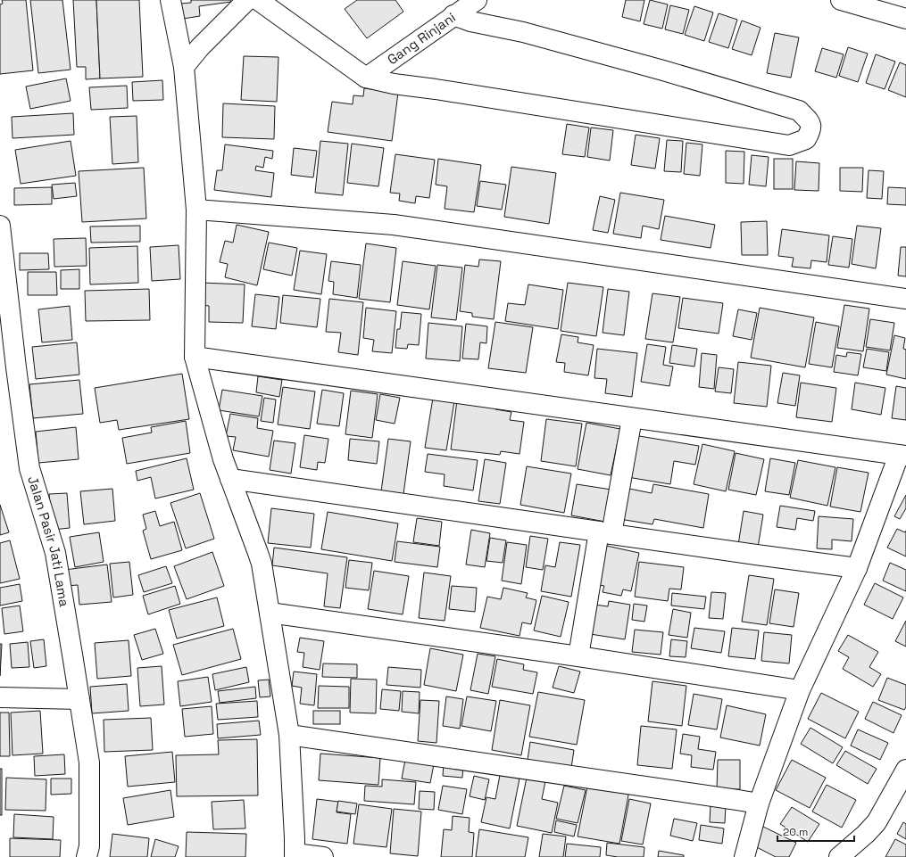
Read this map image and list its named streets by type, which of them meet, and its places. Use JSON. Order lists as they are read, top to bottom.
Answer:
{
  "streets": {
    "street": ["Gang Rinjani", "Jalan Pasir Jati Lama"]
  },
  "scale_bar": "20 m"
}
